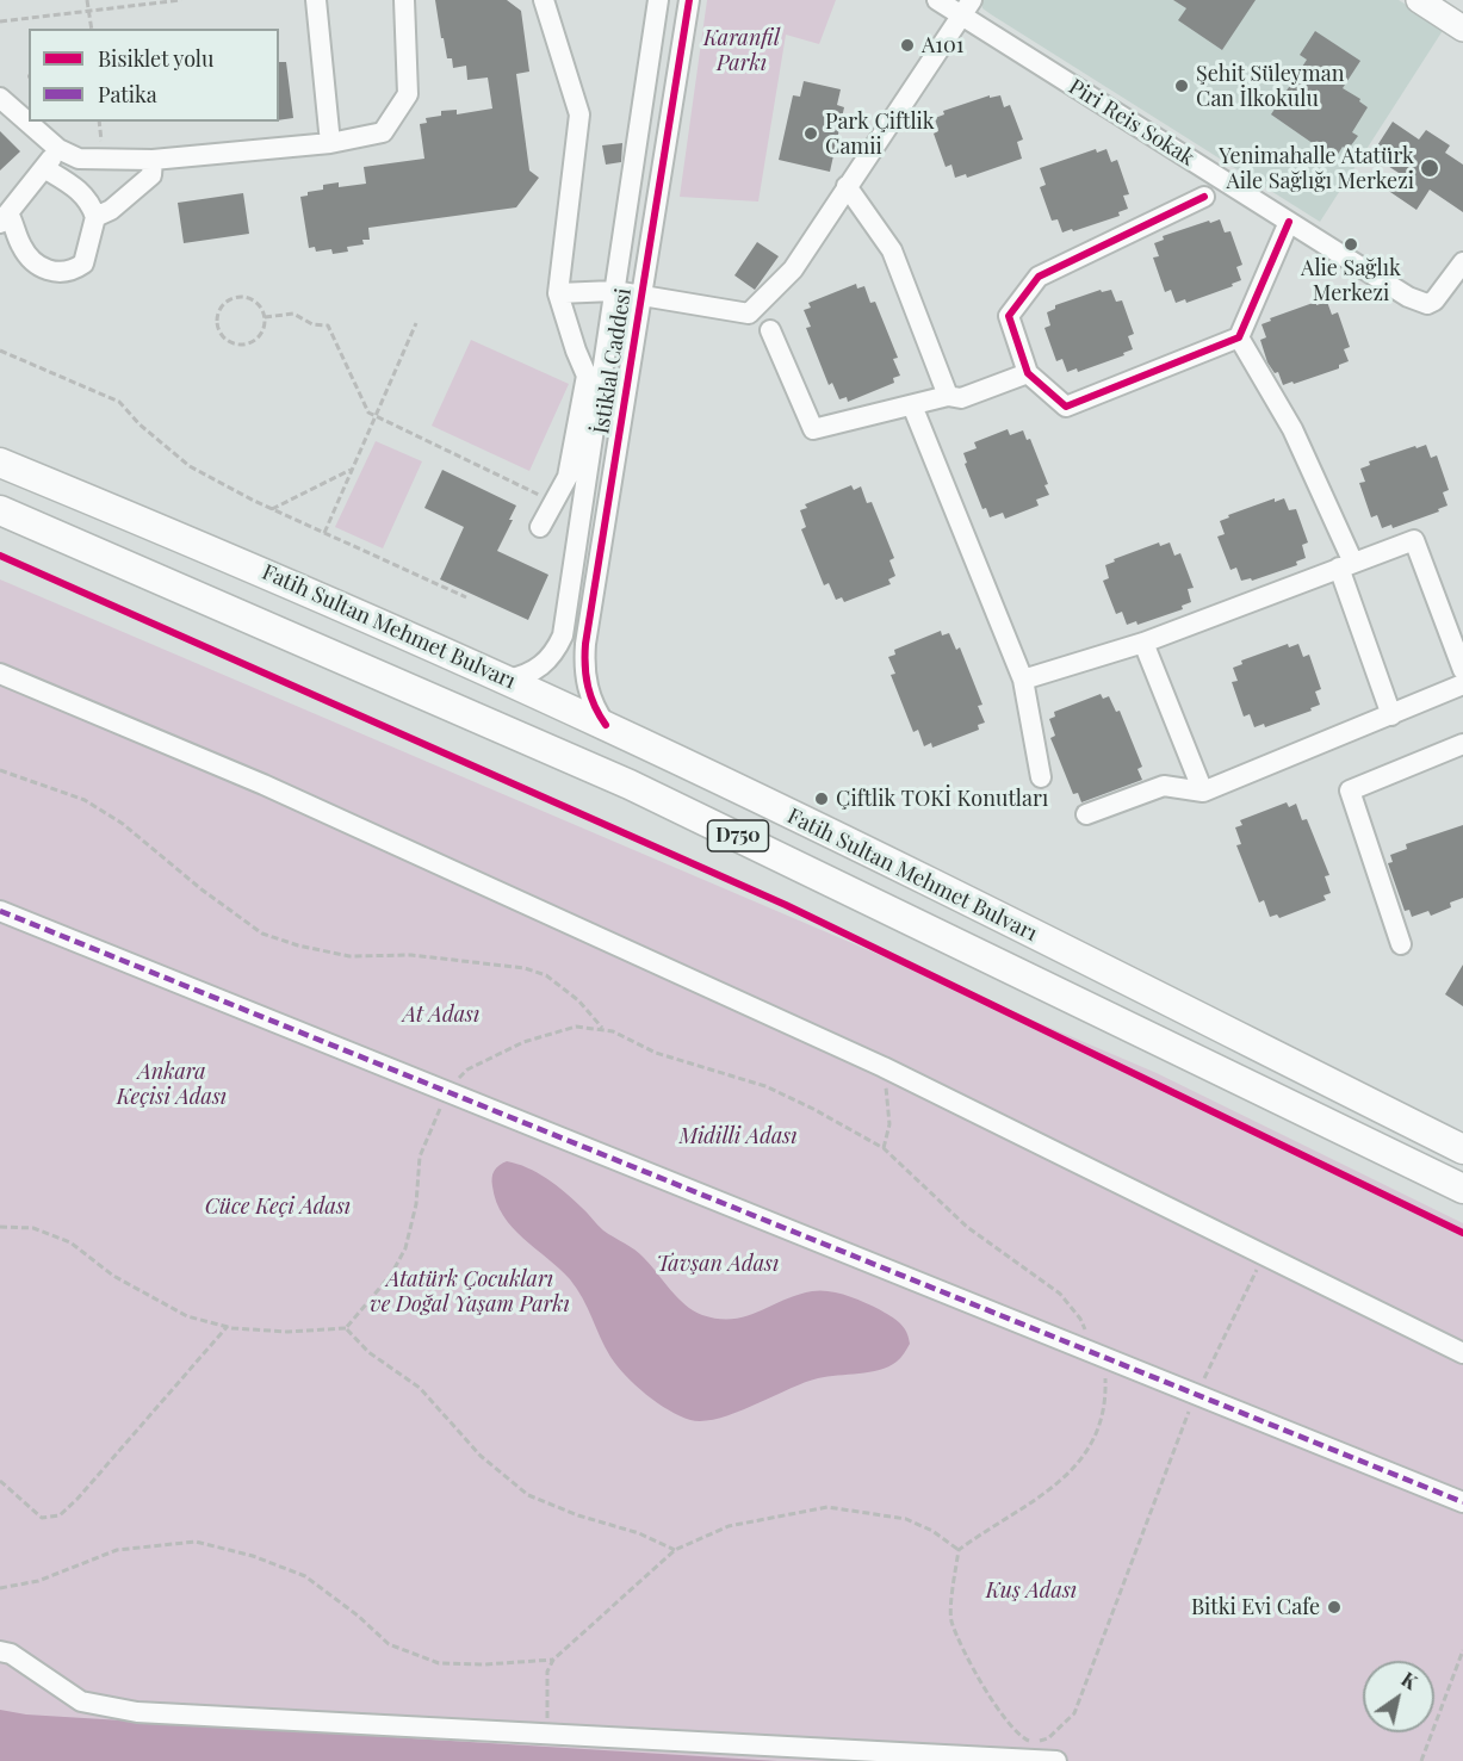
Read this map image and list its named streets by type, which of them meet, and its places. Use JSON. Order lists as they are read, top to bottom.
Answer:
{
  "streets": {
    "highway": ["Fatih Sultan Mehmet Bulvarı", "D750"],
    "street": ["Piri Reis Sokak", "İstiklal Caddesi"]
  },
  "crossings": [
    ["İstiklal Caddesi", "Fatih Sultan Mehmet Bulvarı"]
  ],
  "parks": [
    "Karanfil Parkı",
    "At Adası",
    "Ankara Keçisi Adası",
    "Midilli Adası",
    "Cüce Keçi Adası",
    "Tavşan Adası",
    "Atatürk Çocukları ve Doğal Yaşam Parkı",
    "Kuş Adası"
  ],
  "places": [
    "A101",
    "Şehit Süleyman Can İlkokulu",
    "Park Çiftlik Camii",
    "Yenimahalle Atatürk Aile Sağlığı Merkezi",
    "Alie Sağlık Merkezi",
    "Çiftlik TOKİ Konutları",
    "Bitki Evi Cafe"
  ],
  "legend": ["Bisiklet yolu", "Patika"],
  "north": "top right"
}
